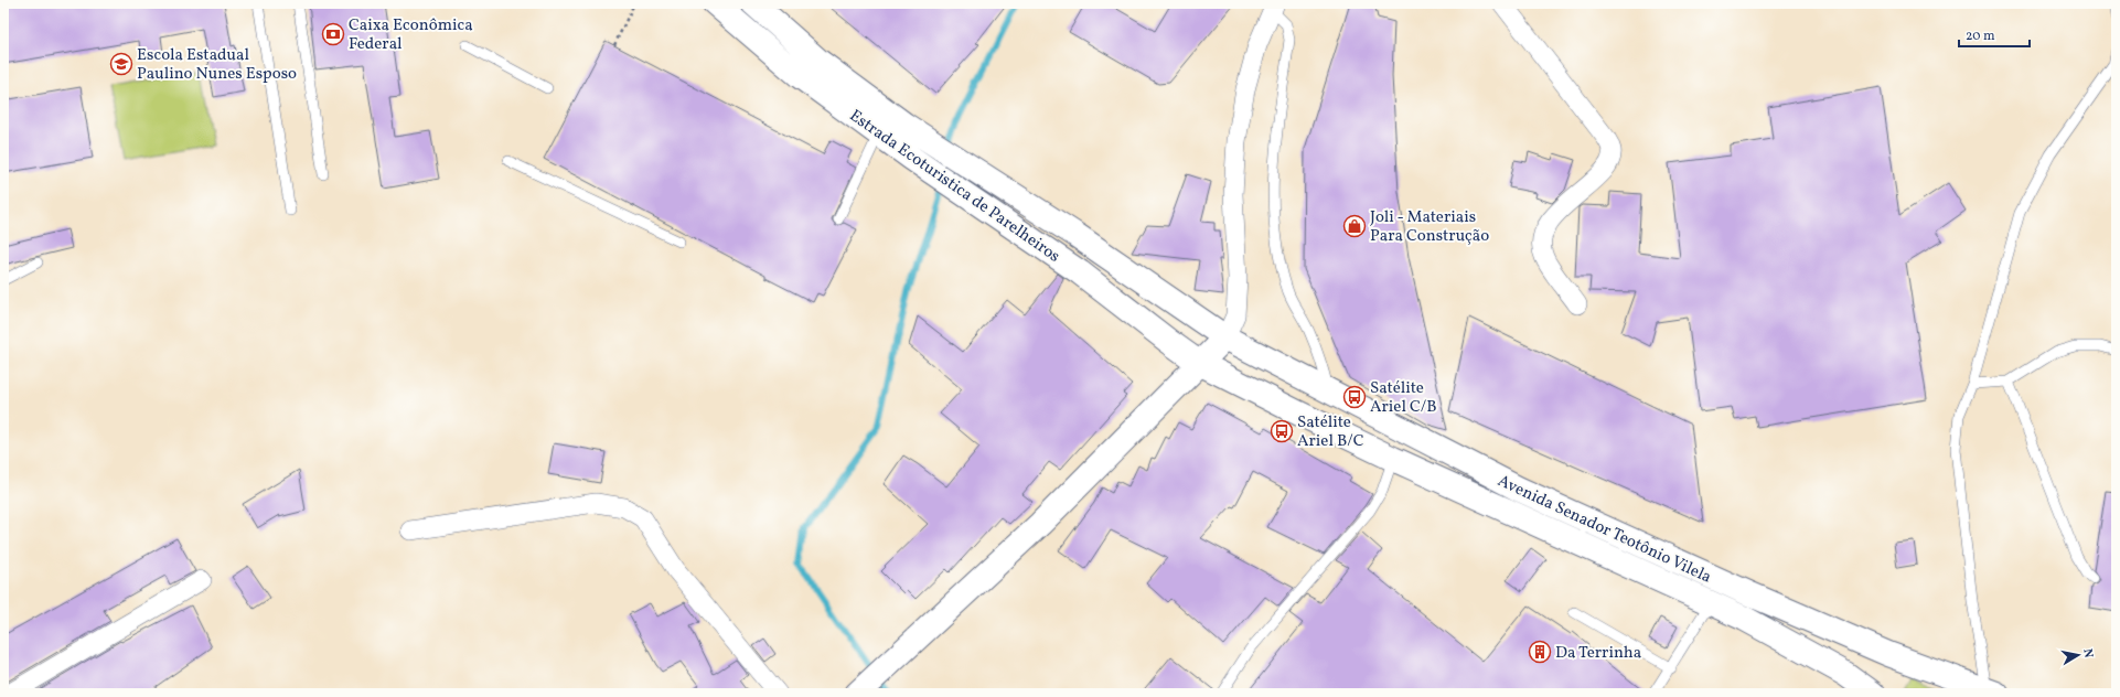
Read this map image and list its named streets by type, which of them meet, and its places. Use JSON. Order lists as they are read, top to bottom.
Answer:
{
  "streets": {
    "main road": ["Estrada Ecoturistica de Parelheiros", "Avenida Senador Teotônio Vilela"]
  },
  "crossings": [
    ["Estrada Ecoturistica de Parelheiros", "Avenida Senador Teotônio Vilela"]
  ],
  "places": {
    "bank": ["Caixa Econômica Federal"],
    "school or university": ["Escola Estadual Paulino Nunes Esposo"],
    "shop": ["Joli - Materiais Para Construção"],
    "bus stop": ["Satélite Ariel C/B", "Satélite Ariel B/C"],
    "building": ["Da Terrinha"]
  },
  "scale_bar": "20 m",
  "north": "right"
}
